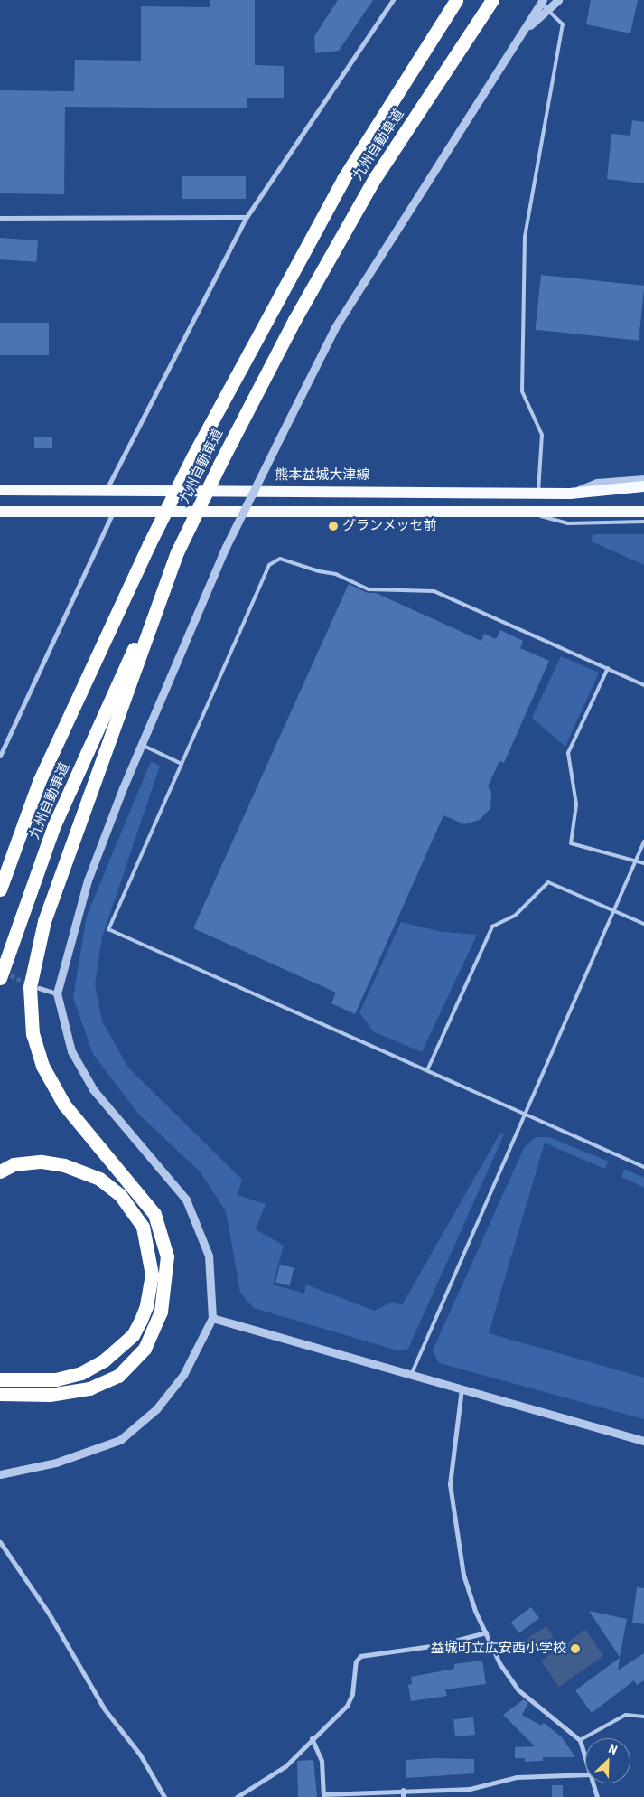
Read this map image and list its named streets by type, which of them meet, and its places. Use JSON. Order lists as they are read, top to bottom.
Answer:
{
  "streets": {
    "highway": ["九州自動車道"],
    "main road": ["熊本益城大津線"]
  },
  "places": ["グランメッセ前", "益城町立広安西小学校"],
  "north": "top right"
}
